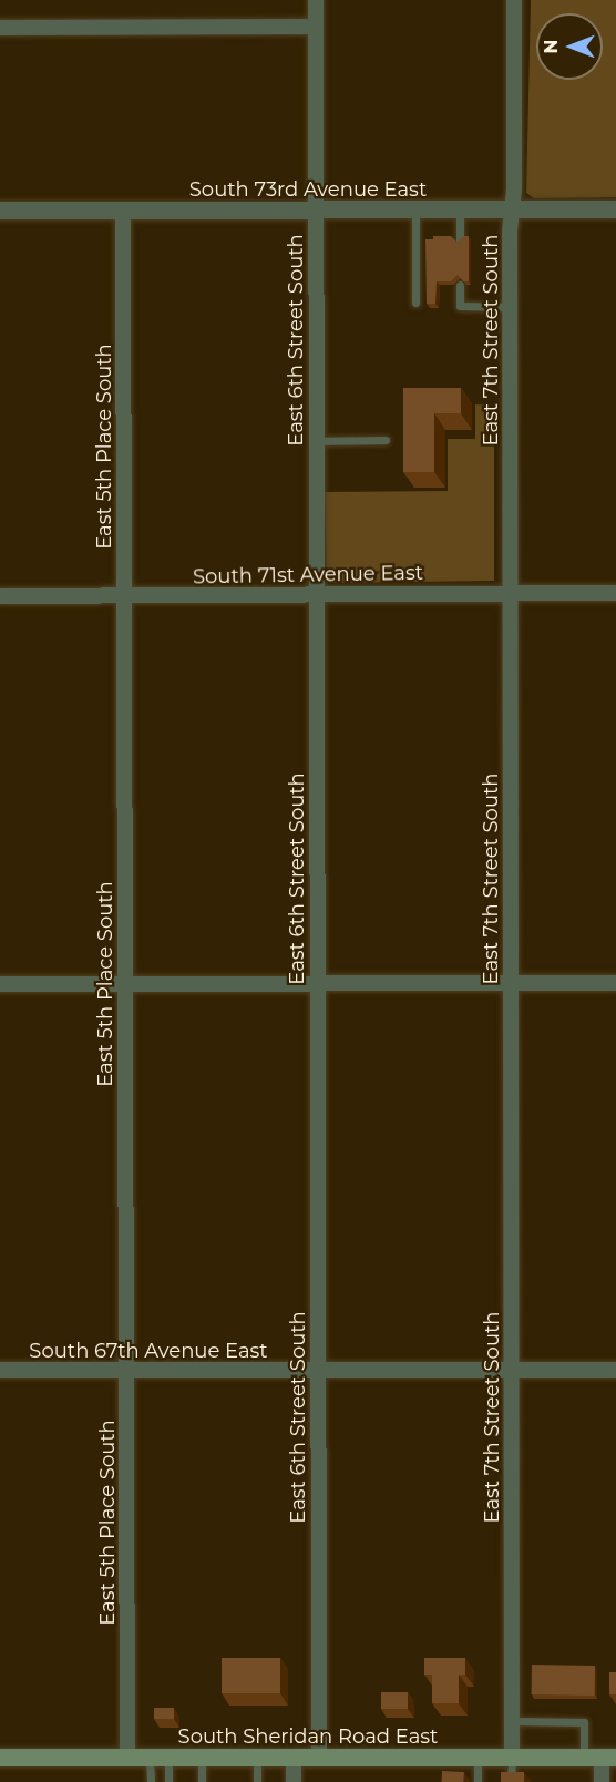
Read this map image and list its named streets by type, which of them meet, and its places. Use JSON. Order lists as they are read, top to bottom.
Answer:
{
  "streets": {
    "main road": ["South Sheridan Road East"],
    "street": [
      "South 73rd Avenue East",
      "East 6th Street South",
      "East 7th Street South",
      "East 5th Place South",
      "South 71st Avenue East",
      "South 67th Avenue East"
    ]
  },
  "crossings": [
    ["South 73rd Avenue East", "East 6th Street South"],
    ["South 73rd Avenue East", "East 7th Street South"],
    ["South 73rd Avenue East", "East 5th Place South"],
    ["East 6th Street South", "South 71st Avenue East"],
    ["East 6th Street South", "South 67th Avenue East"],
    ["East 6th Street South", "South Sheridan Road East"],
    ["East 7th Street South", "South 71st Avenue East"],
    ["East 7th Street South", "South 67th Avenue East"],
    ["East 7th Street South", "South Sheridan Road East"],
    ["East 5th Place South", "South 71st Avenue East"],
    ["East 5th Place South", "South 67th Avenue East"],
    ["East 5th Place South", "South Sheridan Road East"]
  ],
  "north": "left"
}
